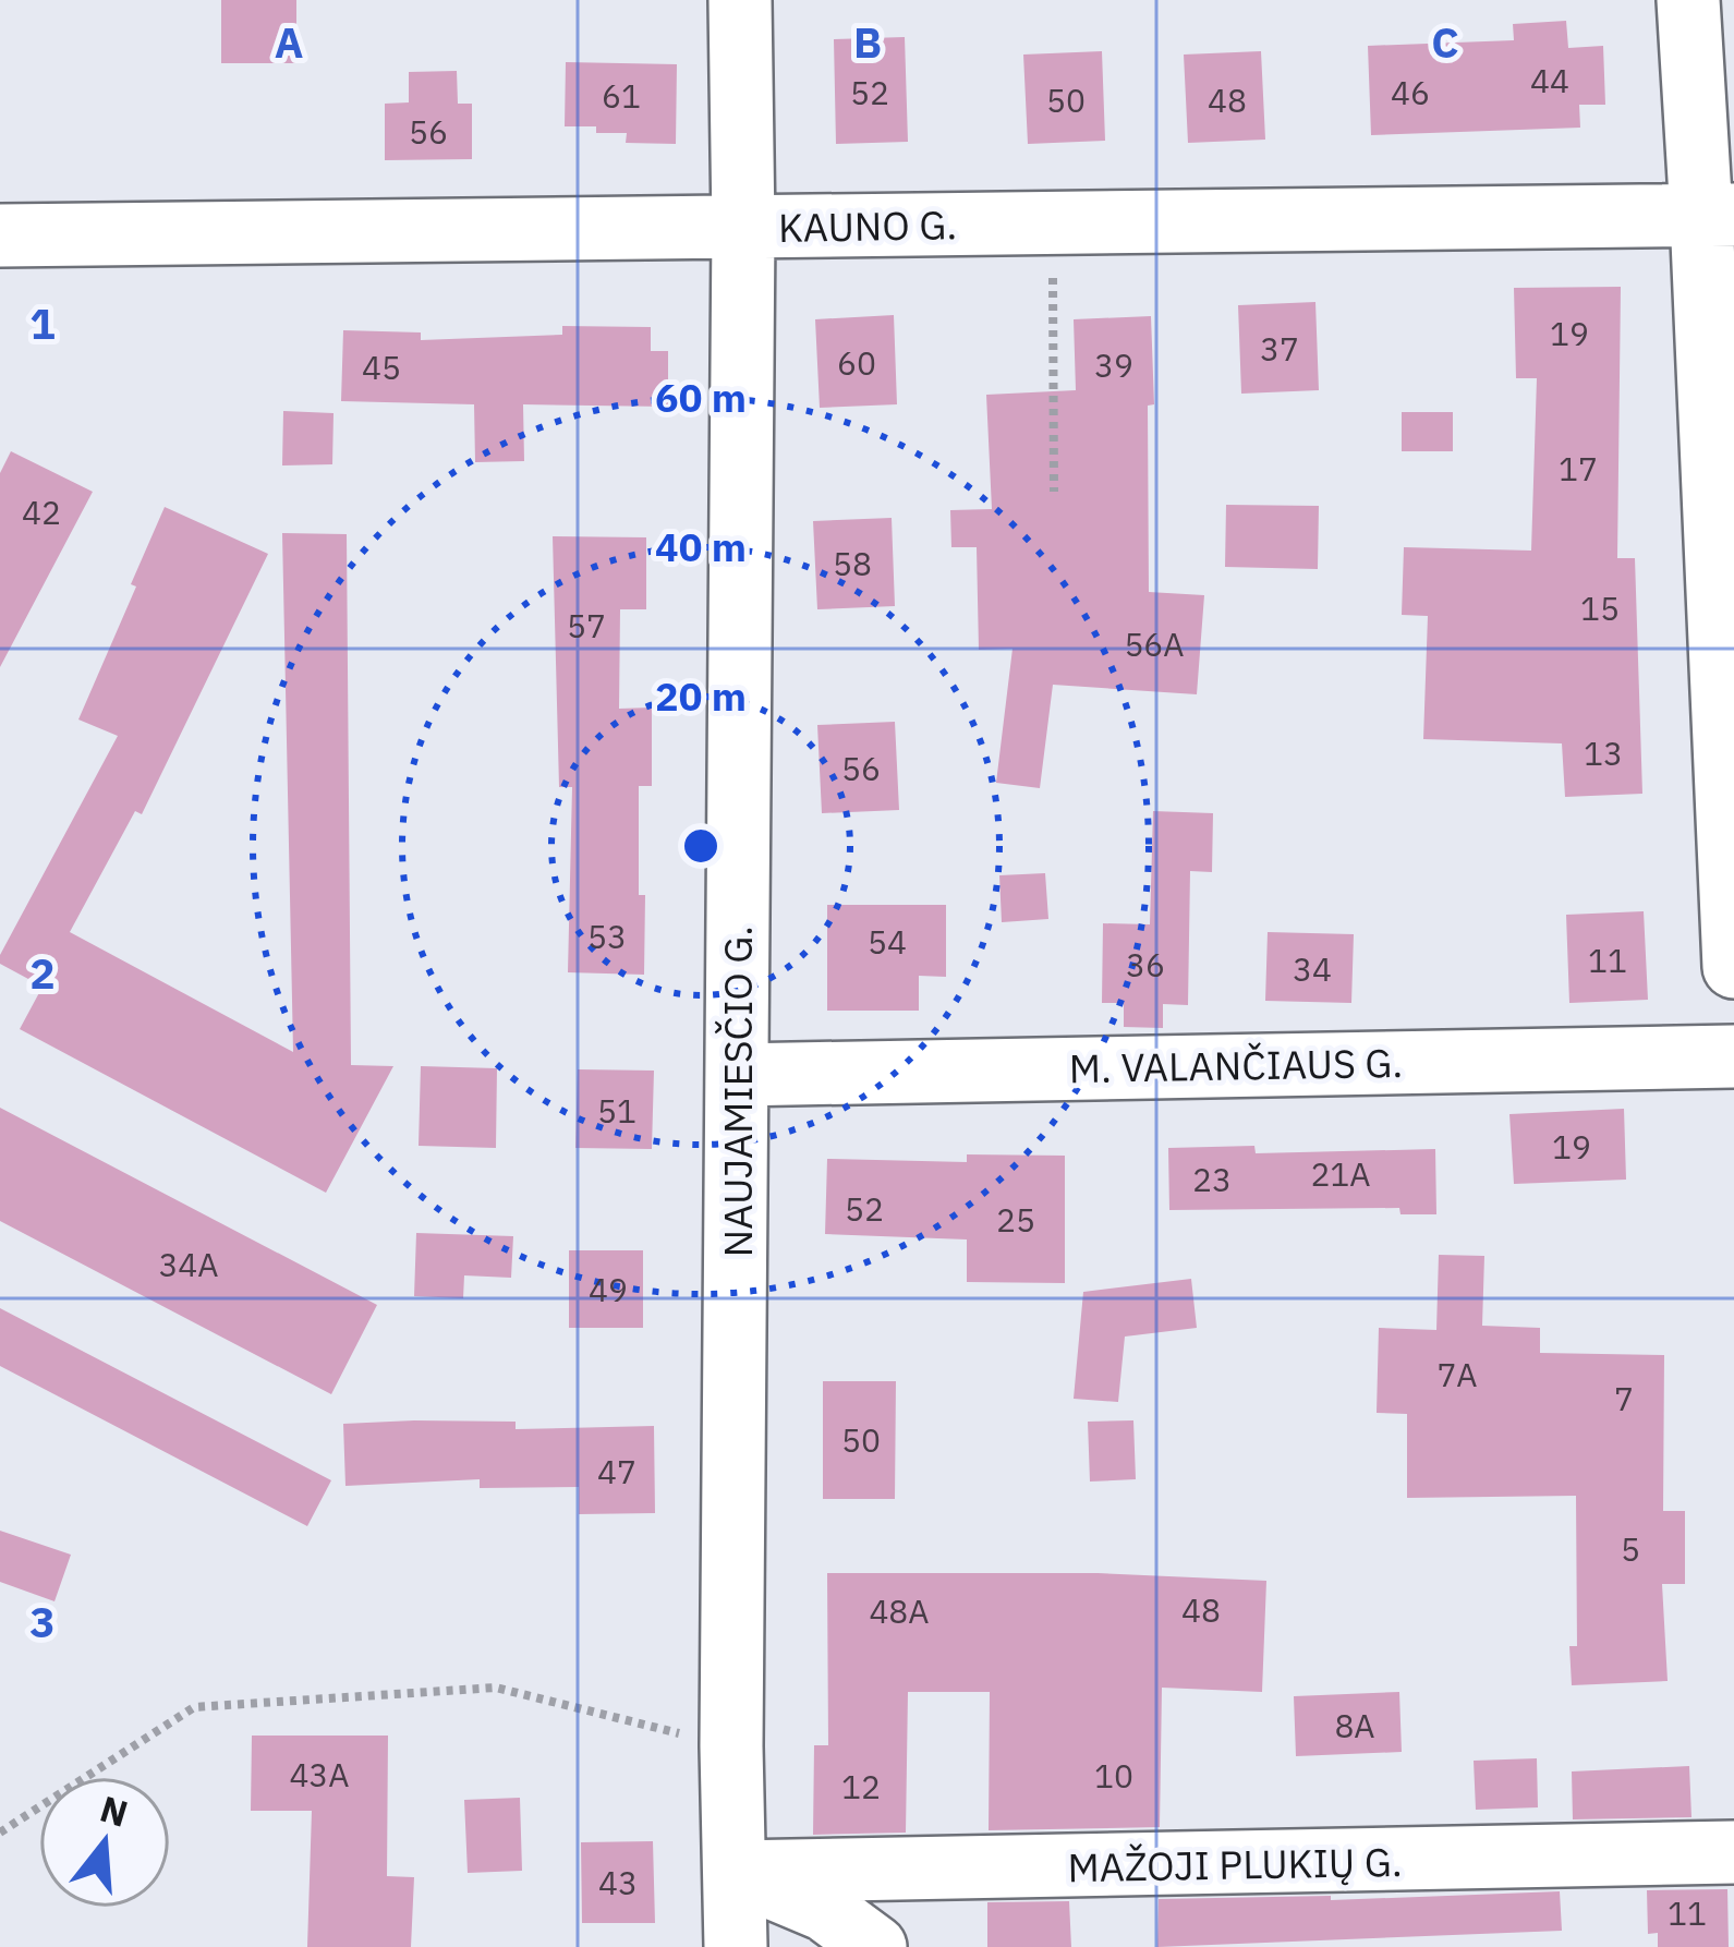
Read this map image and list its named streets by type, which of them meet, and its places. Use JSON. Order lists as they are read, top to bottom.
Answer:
{
  "streets": {
    "street": [
      "KAUNO G.",
      "M. VALANČIAUS G.",
      "NAUJAMIESČIO G.",
      "MAŽOJI PLUKIŲ G."
    ]
  },
  "crossings": [
    ["KAUNO G.", "NAUJAMIESČIO G."],
    ["M. VALANČIAUS G.", "NAUJAMIESČIO G."],
    ["NAUJAMIESČIO G.", "MAŽOJI PLUKIŲ G."]
  ],
  "house_numbers": [
    "44",
    "52",
    "46",
    "61",
    "50",
    "48",
    "56",
    "19",
    "37",
    "60",
    "39",
    "45",
    "17",
    "42",
    "58",
    "15",
    "57",
    "56A",
    "13",
    "56",
    "53",
    "54",
    "11",
    "36",
    "34",
    "51",
    "19",
    "21A",
    "23",
    "52",
    "25",
    "34A",
    "49",
    "7A",
    "7",
    "50",
    "47",
    "5",
    "48",
    "48A",
    "8A",
    "43A",
    "10",
    "12",
    "43",
    "11"
  ],
  "north": "top",
  "grid": {
    "columns": ["A", "B", "C"],
    "rows": ["1", "2", "3"]
  },
  "rings": ["60 m", "40 m", "20 m"]
}
